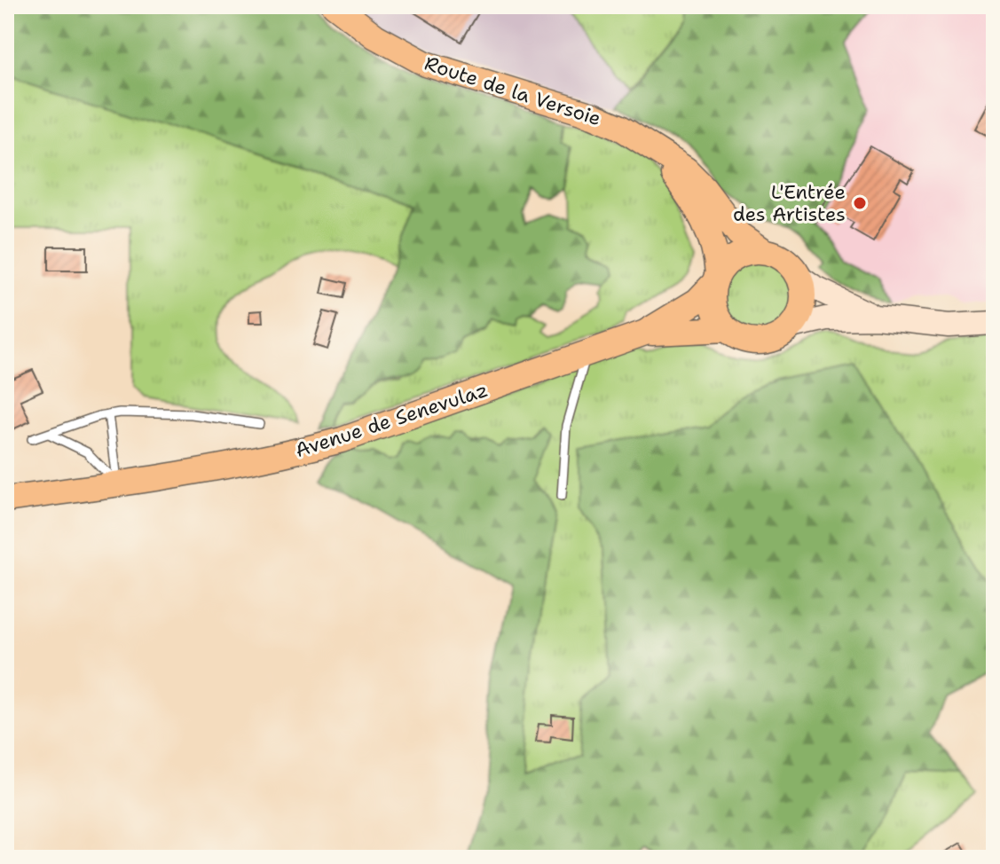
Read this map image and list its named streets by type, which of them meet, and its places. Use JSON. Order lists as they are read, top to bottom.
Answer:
{
  "streets": {
    "main road": ["Route de la Versoie", "Avenue de Senevulaz"]
  },
  "crossings": [
    ["Route de la Versoie", "Avenue de Senevulaz"]
  ],
  "places": ["L'Entrée des Artistes"]
}
